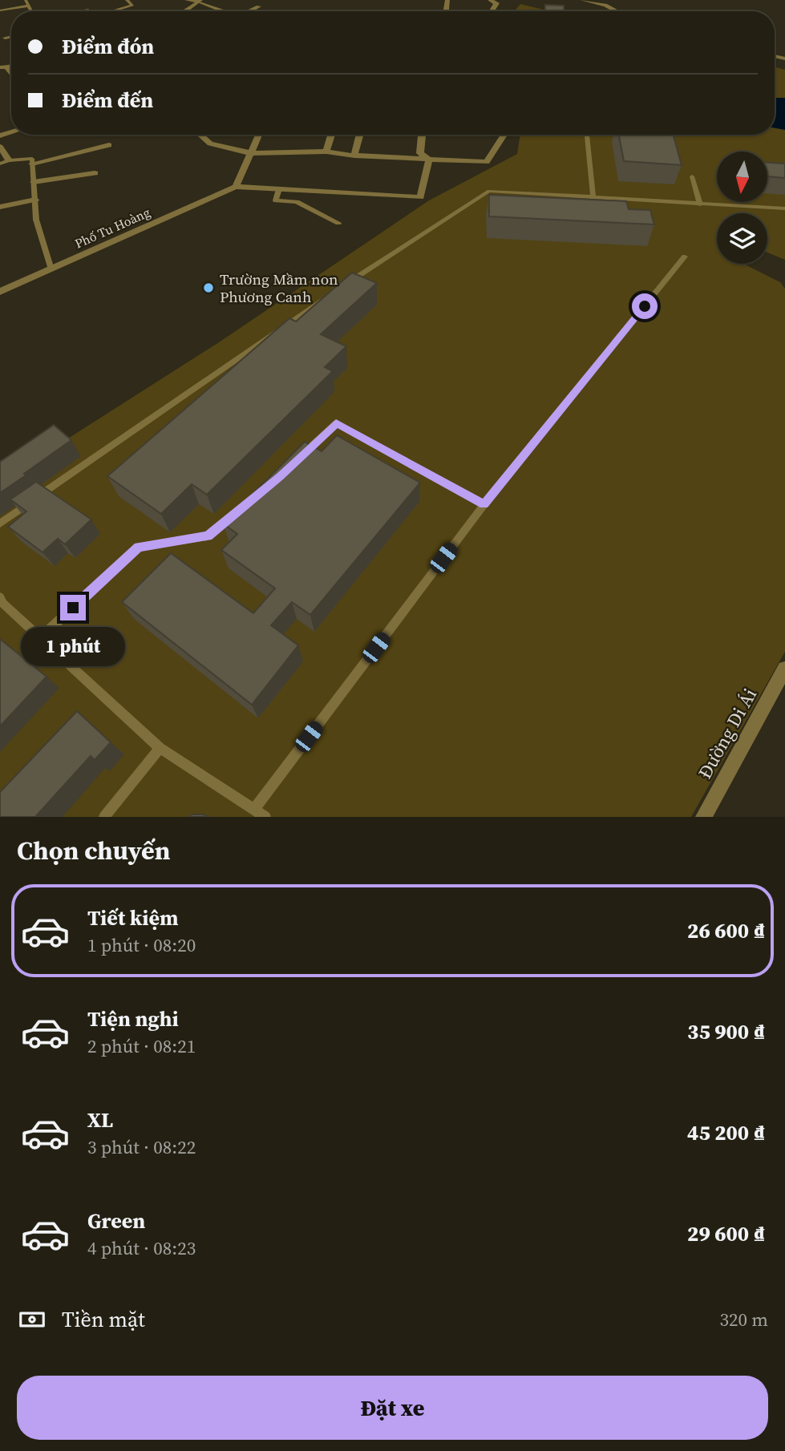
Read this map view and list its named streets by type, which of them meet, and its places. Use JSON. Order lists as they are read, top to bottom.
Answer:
{
  "streets": {
    "street": ["Phố Tu Hoàng", "Đường Di Ái"]
  },
  "places": ["Trường Mầm non Phương Canh"],
  "north": "bottom",
  "page": {
    "banner": ["Điểm đón", "Điểm đến"],
    "bubble": "1 phút",
    "heading": "Chọn chuyến",
    "list": [
      {
        "name": "Tiết kiệm",
        "note": "1 phút · 08:20",
        "value": "26 600 ₫"
      },
      {
        "name": "Tiện nghi",
        "note": "2 phút · 08:21",
        "value": "35 900 ₫"
      },
      {
        "name": "XL",
        "note": "3 phút · 08:22",
        "value": "45 200 ₫"
      },
      {
        "name": "Green",
        "note": "4 phút · 08:23",
        "value": "29 600 ₫"
      }
    ],
    "pay": ["Tiền mặt", "320 m"],
    "buttons": "Đặt xe"
  }
}
